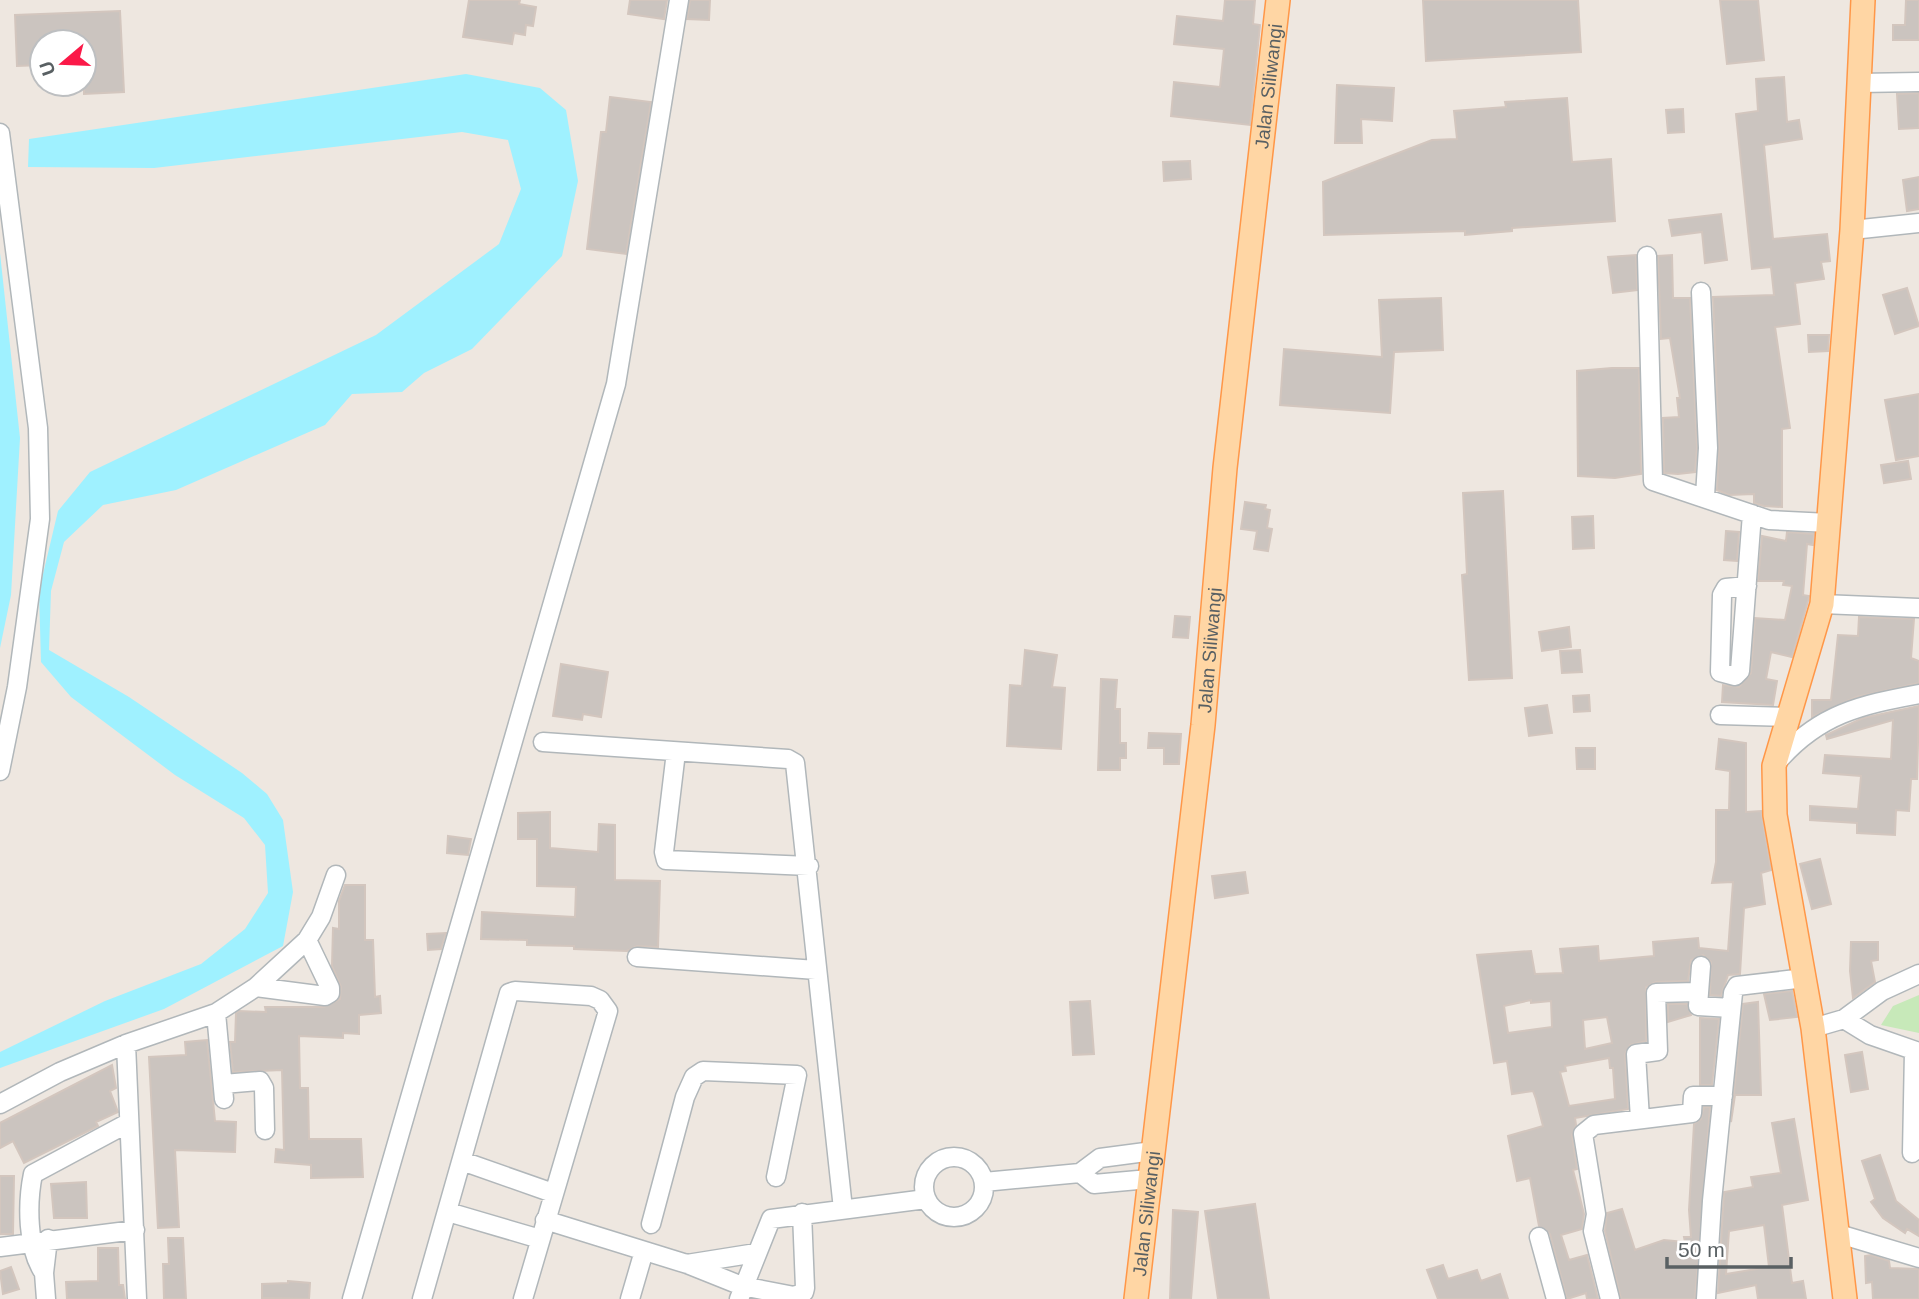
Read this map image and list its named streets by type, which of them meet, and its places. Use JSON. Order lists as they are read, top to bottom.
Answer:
{
  "streets": {
    "main road": ["Jalan Siliwangi"]
  },
  "scale_bar": "50 m",
  "north": "left"
}
